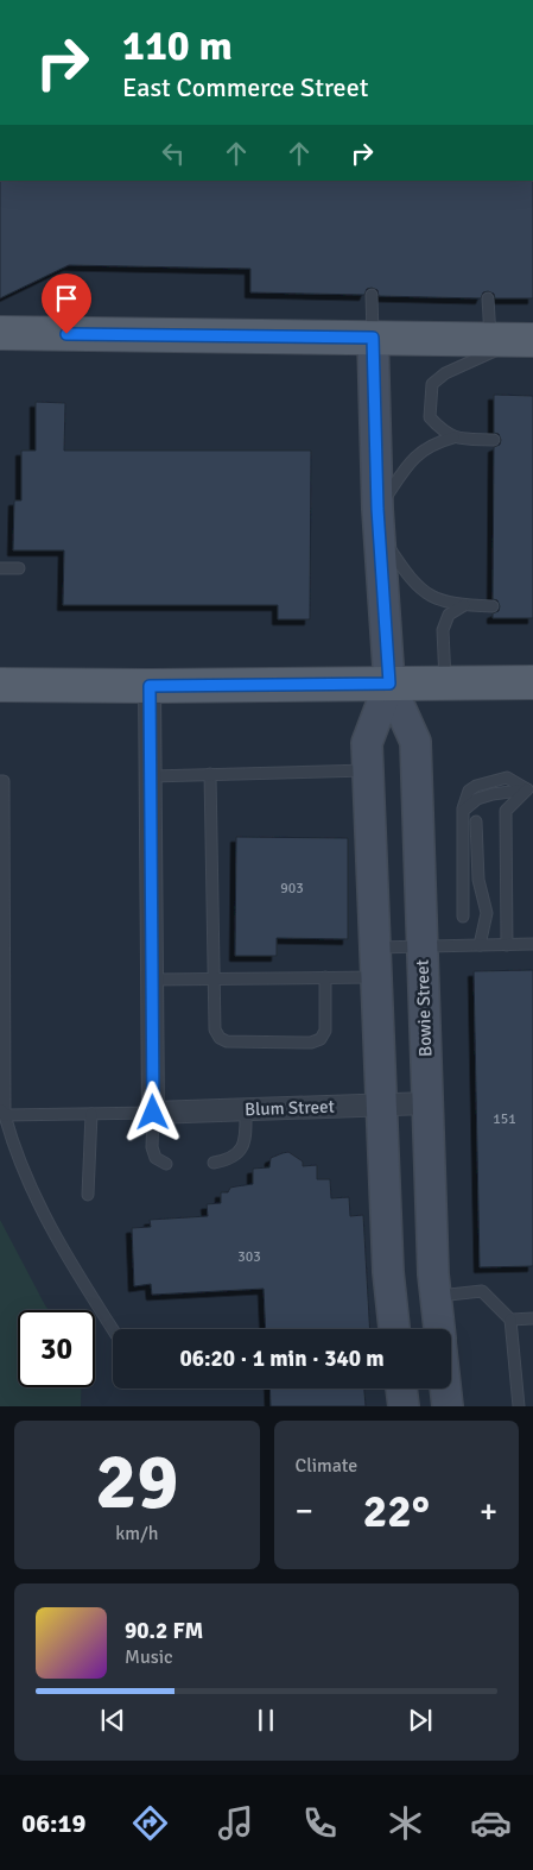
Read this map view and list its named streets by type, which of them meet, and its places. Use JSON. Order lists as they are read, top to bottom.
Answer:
{
  "streets": {
    "main road": ["Bowie Street"],
    "street": ["Blum Street"]
  },
  "crossings": [
    ["Bowie Street", "Blum Street"]
  ],
  "house_numbers": ["903", "151", "303"],
  "page": {
    "turn": ["110 m", "East Commerce Street"],
    "limit": "30",
    "trip": "06:20 · 1 min · 340 m",
    "tile": [
      ["29", "km/h"],
      "Climate"
    ],
    "heat": ["−", "22°", "+"],
    "song": ["90.2 FM", "Music"],
    "tabs": "06:19"
  }
}
